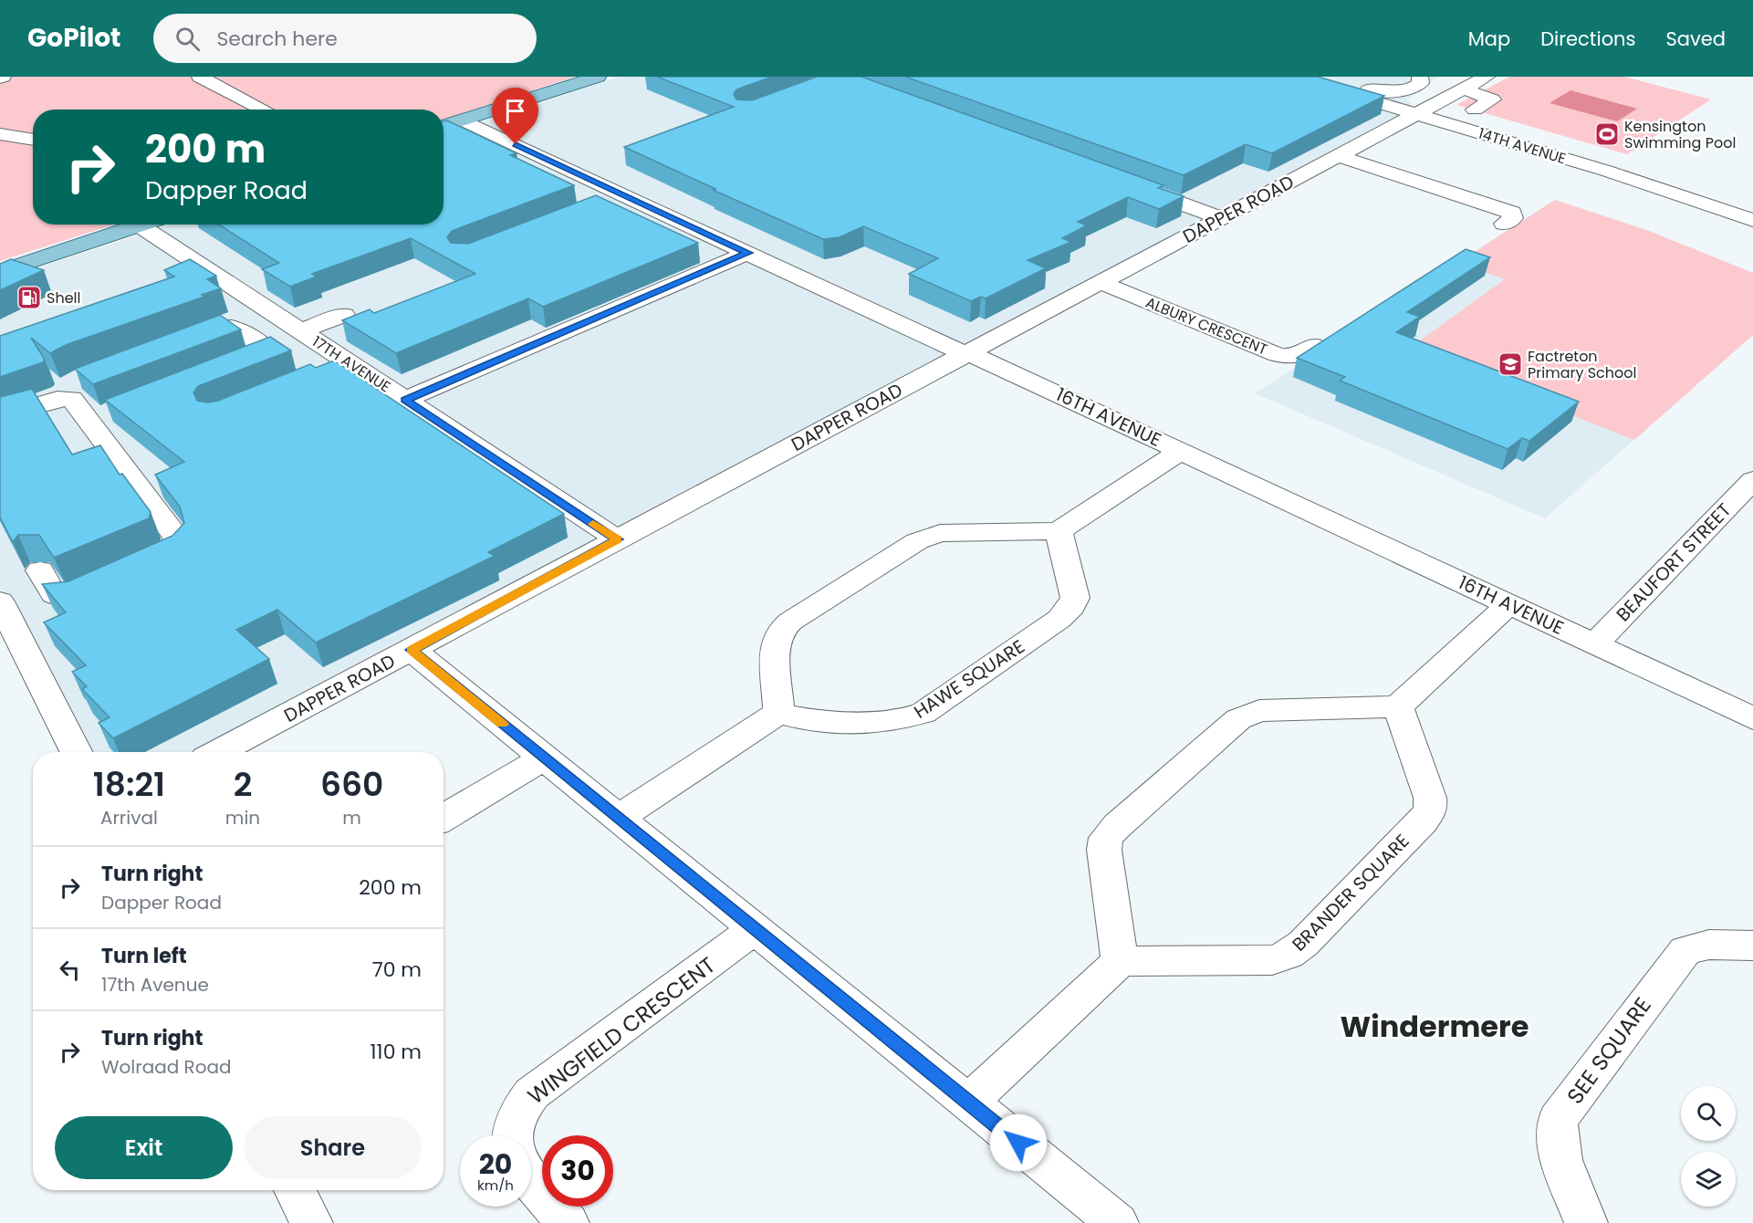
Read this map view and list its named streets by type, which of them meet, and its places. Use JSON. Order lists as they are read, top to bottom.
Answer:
{
  "streets": {
    "street": [
      "14TH AVENUE",
      "DAPPER ROAD",
      "ALBURY CRESCENT",
      "17TH AVENUE",
      "16TH AVENUE",
      "BEAUFORT STREET",
      "HAWE SQUARE",
      "BRANDER SQUARE",
      "WINGFIELD CRESCENT",
      "SEE SQUARE"
    ]
  },
  "crossings": [
    ["14TH AVENUE", "DAPPER ROAD"],
    ["DAPPER ROAD", "ALBURY CRESCENT"],
    ["DAPPER ROAD", "17TH AVENUE"],
    ["DAPPER ROAD", "16TH AVENUE"],
    ["16TH AVENUE", "BEAUFORT STREET"]
  ],
  "districts": ["Windermere"],
  "places": {
    "sports": ["Kensington Swimming Pool"],
    "fuel station": ["Shell"],
    "school or university": ["Factreton Primary School"]
  },
  "page": {
    "header": "GoPilot",
    "search": "Search here",
    "nav": ["Map", "Directions", "Saved"],
    "turn": ["200 m", "Dapper Road"],
    "eta": [
      "18:21",
      "Arrival",
      "2",
      "min",
      "660",
      "m"
    ],
    "list": [
      {
        "name": "Turn right",
        "note": "Dapper Road",
        "value": "200 m"
      },
      {
        "name": "Turn left",
        "note": "17th Avenue",
        "value": "70 m"
      },
      {
        "name": "Turn right",
        "note": "Wolraad Road",
        "value": "110 m"
      }
    ],
    "buttons": ["Exit", "Share"],
    "speed": "20 km/h",
    "limit": "30"
  }
}
